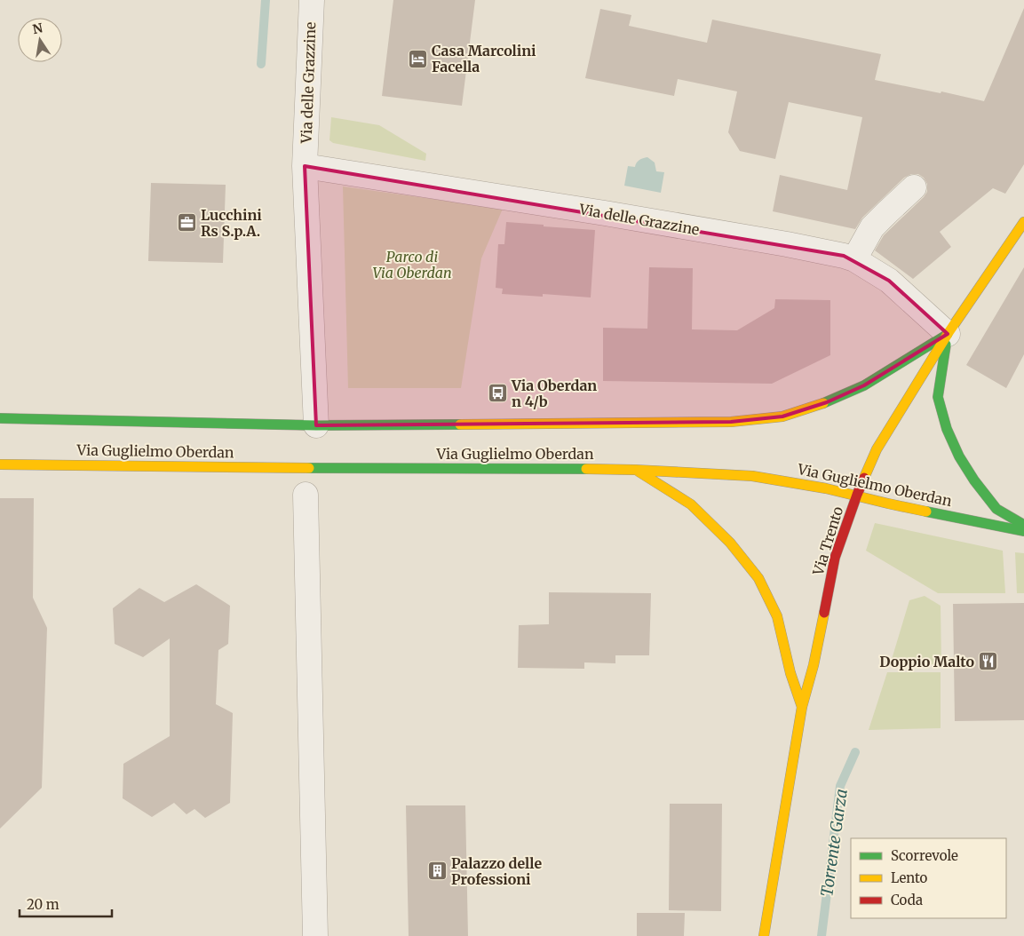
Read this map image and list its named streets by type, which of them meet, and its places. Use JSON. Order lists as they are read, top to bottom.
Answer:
{
  "streets": {
    "main road": ["Via Guglielmo Oberdan", "Via Trento"],
    "street": ["Via delle Grazzine"]
  },
  "crossings": [
    ["Via delle Grazzine", "Via Guglielmo Oberdan"],
    ["Via delle Grazzine", "Via Trento"],
    ["Via Guglielmo Oberdan", "Via Trento"]
  ],
  "water": ["Torrente Garza"],
  "parks": ["Parco di Via Oberdan"],
  "places": {
    "hotel": ["Casa Marcolini Facella"],
    "office": ["Lucchini Rs S.p.A."],
    "bus stop": ["Via Oberdan n 4/b"],
    "restaurant": ["Doppio Malto"],
    "building": ["Palazzo delle Professioni"]
  },
  "legend": ["Scorrevole", "Lento", "Coda"],
  "scale_bar": "20 m",
  "north": "top"
}
